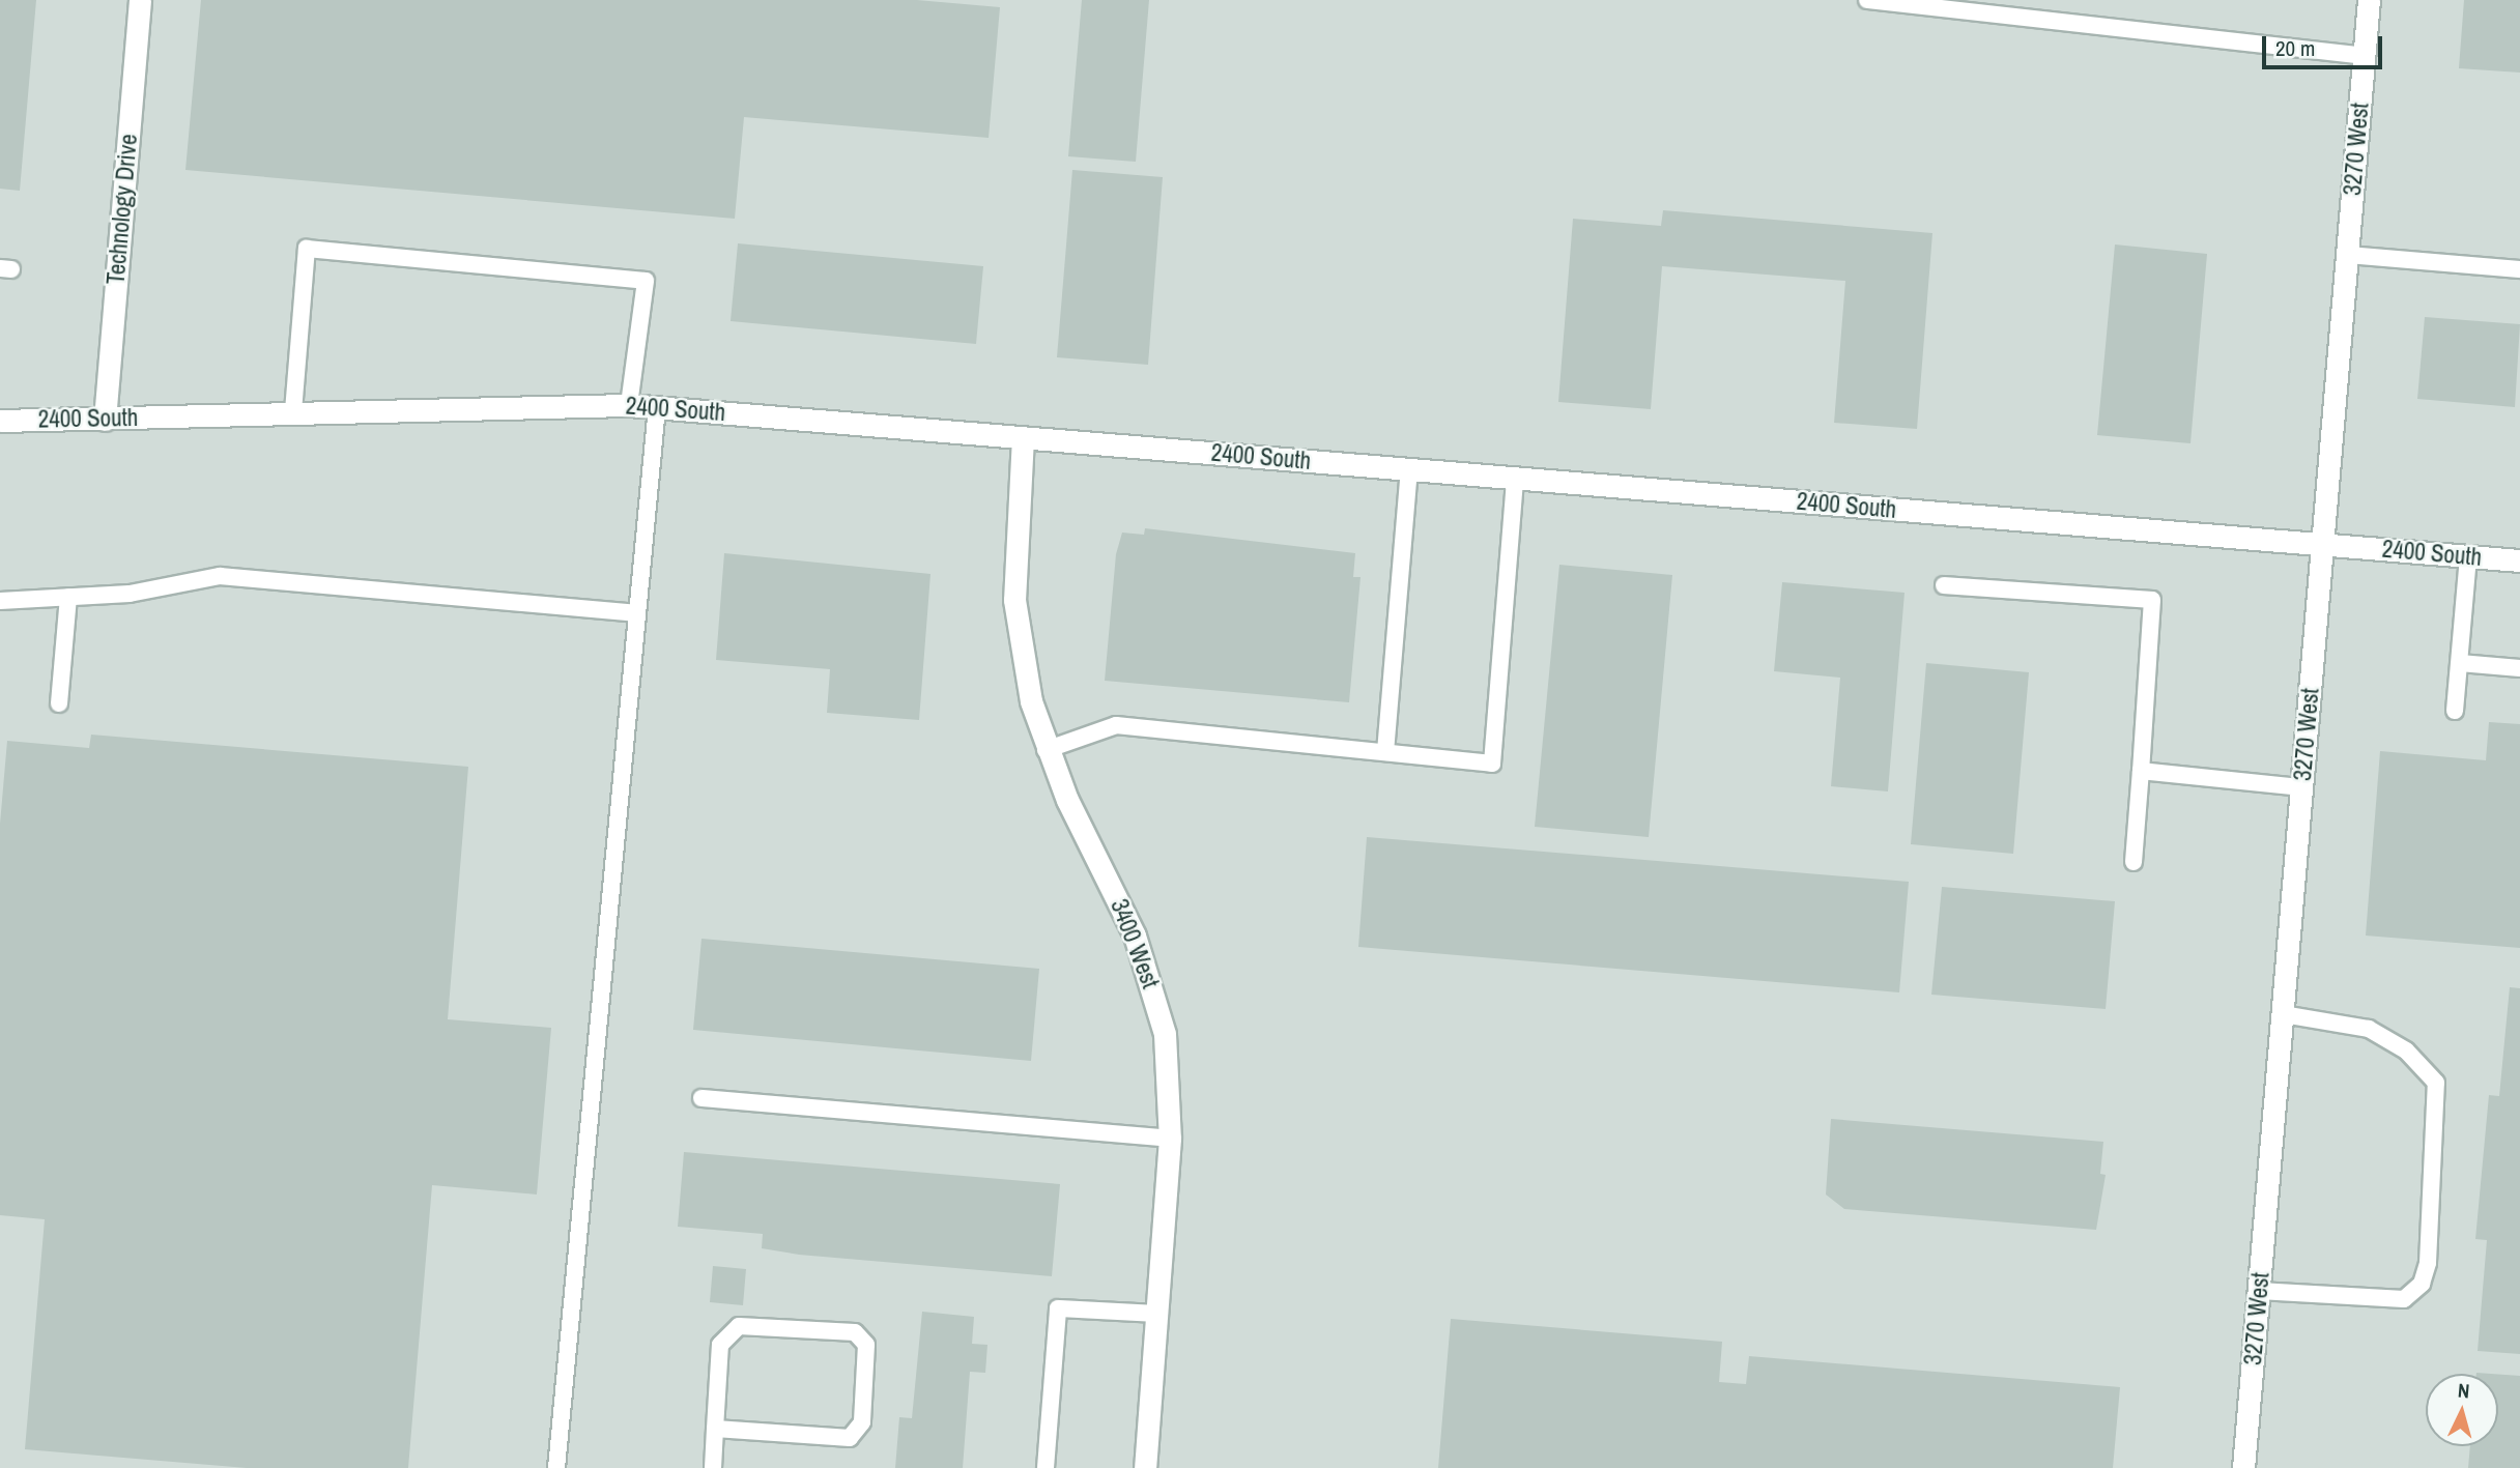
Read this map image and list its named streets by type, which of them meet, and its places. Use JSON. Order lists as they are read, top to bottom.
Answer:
{
  "streets": {
    "street": [
      "3270 West",
      "Technology Drive",
      "2400 South",
      "3400 West"
    ]
  },
  "crossings": [
    ["3270 West", "2400 South"],
    ["Technology Drive", "2400 South"],
    ["2400 South", "3400 West"]
  ],
  "scale_bar": "20 m",
  "north": "top"
}
